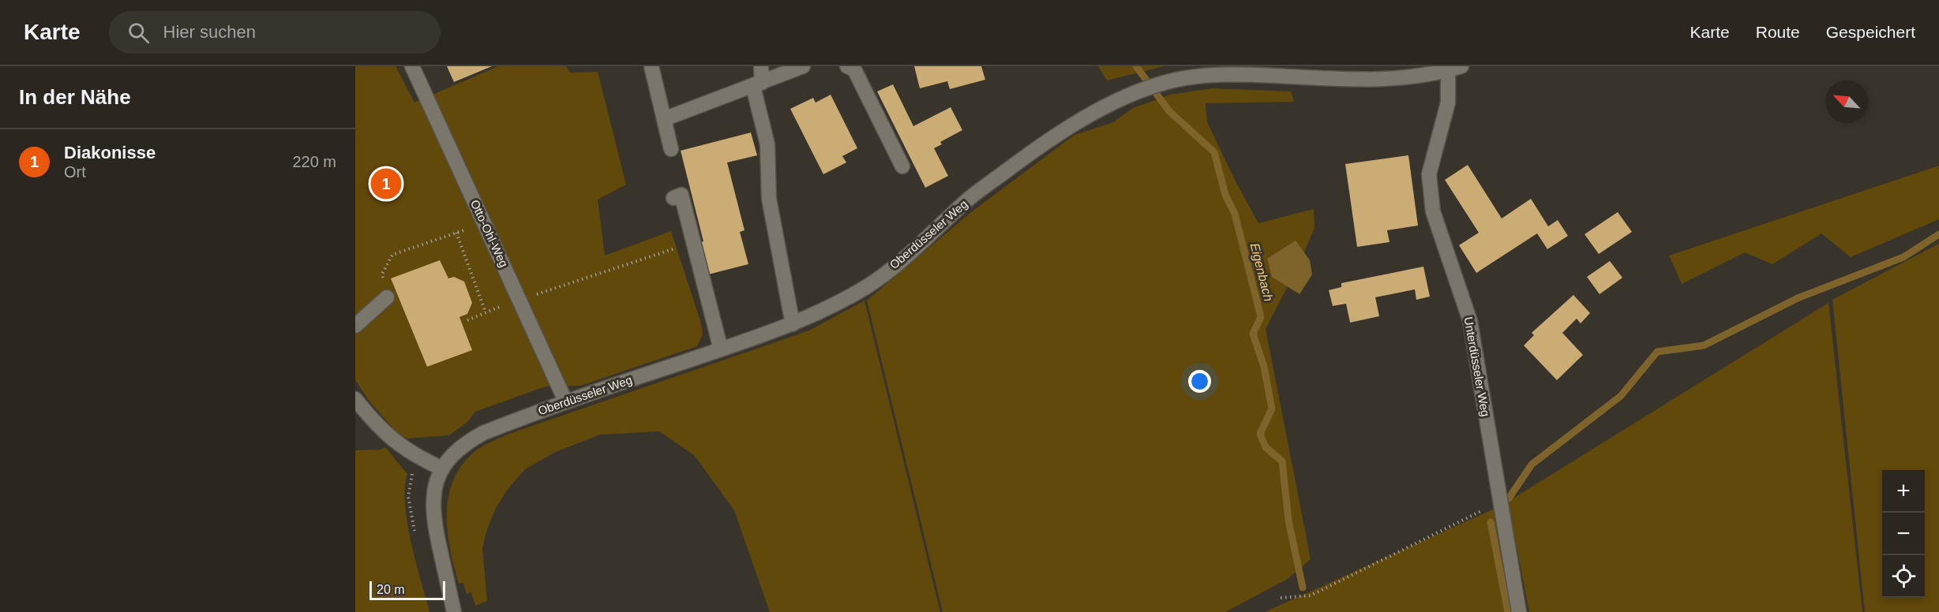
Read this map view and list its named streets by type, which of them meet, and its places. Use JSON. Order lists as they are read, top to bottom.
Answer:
{
  "streets": {
    "street": ["Otto-Ohl-Weg", "Oberdüsseler Weg", "Unterdüsseler Weg"]
  },
  "crossings": [
    ["Otto-Ohl-Weg", "Oberdüsseler Weg"],
    ["Oberdüsseler Weg", "Unterdüsseler Weg"]
  ],
  "water": ["Eigenbach"],
  "scale_bar": "20 m",
  "north": "top left",
  "page": {
    "header": "Karte",
    "search": "Hier suchen",
    "nav": ["Karte", "Route", "Gespeichert"],
    "heading": "In der Nähe",
    "list": [
      {
        "mark": "1",
        "name": "Diakonisse",
        "note": "Ort",
        "value": "220 m"
      }
    ],
    "pins": "1",
    "map_buttons": ["+", "−"],
    "scale": "20 m"
  }
}
